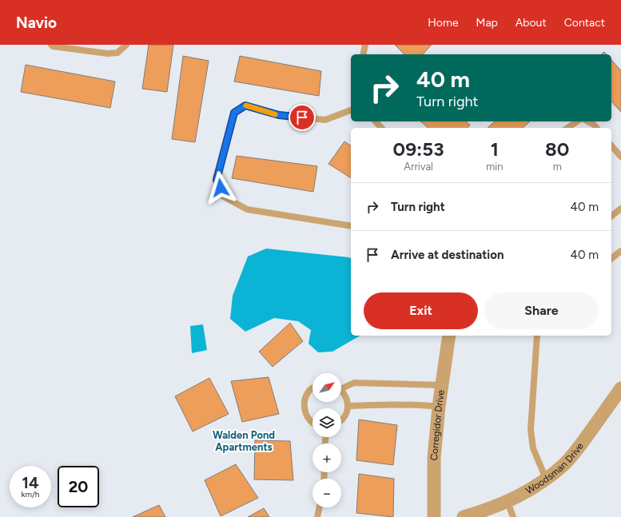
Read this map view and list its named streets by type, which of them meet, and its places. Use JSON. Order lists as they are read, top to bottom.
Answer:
{
  "streets": {
    "street": ["Corregidor Drive", "Woodsman Drive"]
  },
  "districts": ["Walden Pond Apartments"],
  "north": "top right",
  "page": {
    "header": "Navio",
    "nav": [
      "Home",
      "Map",
      "About",
      "Contact"
    ],
    "turn": ["40 m", "Turn right"],
    "eta": [
      "09:53",
      "Arrival",
      "1",
      "min",
      "80",
      "m"
    ],
    "list": [
      {
        "name": "Turn right",
        "value": "40 m"
      },
      {
        "name": "Arrive at destination",
        "value": "40 m"
      }
    ],
    "buttons": ["Exit", "Share"],
    "map_buttons": ["+", "−"],
    "speed": "14 km/h",
    "limit": "20"
  }
}
